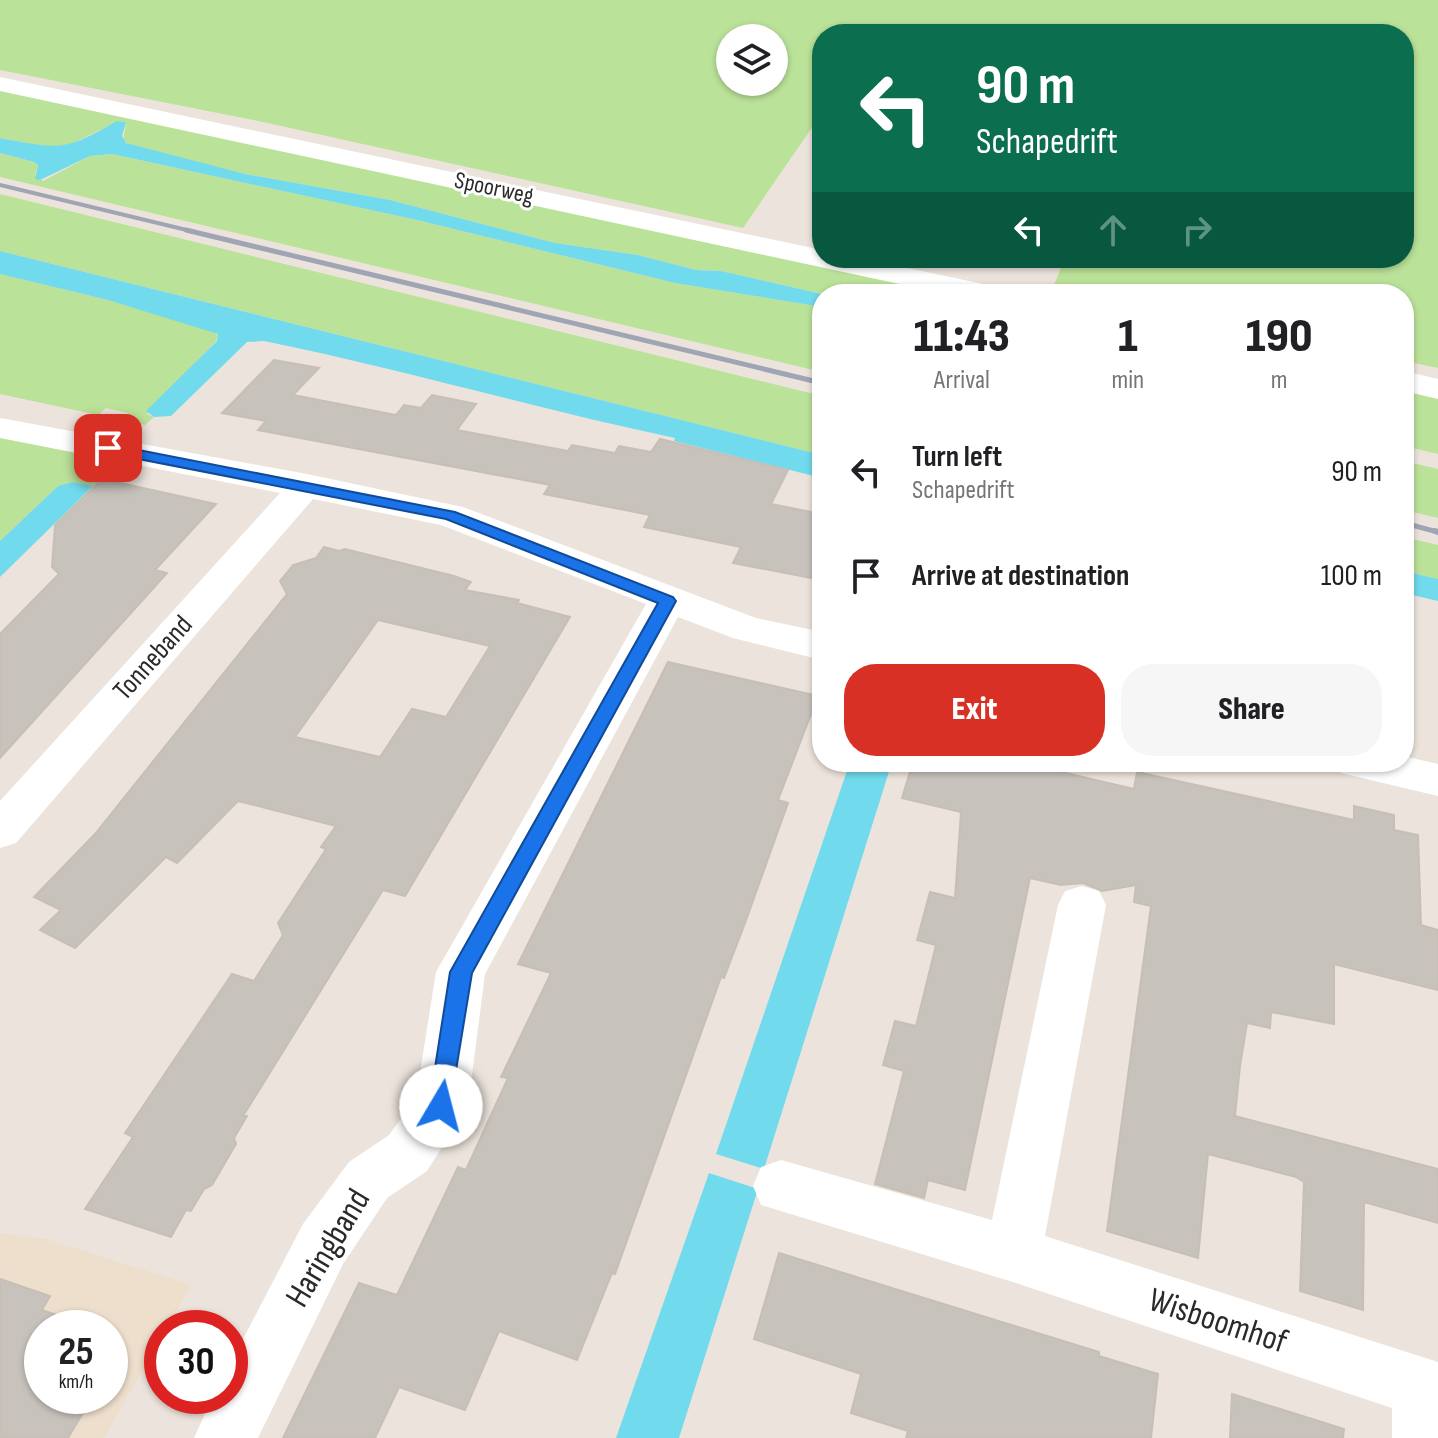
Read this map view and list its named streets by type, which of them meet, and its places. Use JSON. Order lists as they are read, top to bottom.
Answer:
{
  "streets": {
    "street": [
      "Spoorweg",
      "Tonneband",
      "Haringband",
      "Wisboomhof"
    ]
  },
  "page": {
    "turn": ["90 m", "Schapedrift"],
    "eta": [
      "11:43",
      "Arrival",
      "1",
      "min",
      "190",
      "m"
    ],
    "list": [
      {
        "name": "Turn left",
        "note": "Schapedrift",
        "value": "90 m"
      },
      {
        "name": "Arrive at destination",
        "value": "100 m"
      }
    ],
    "buttons": ["Exit", "Share"],
    "speed": "25 km/h",
    "limit": "30"
  }
}
